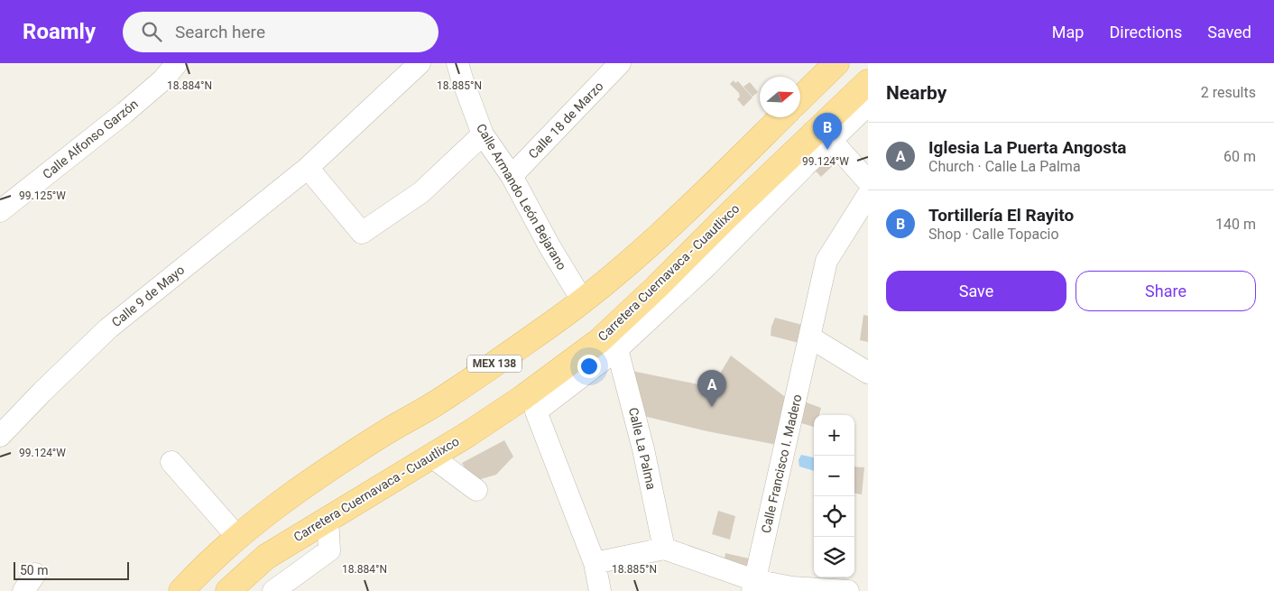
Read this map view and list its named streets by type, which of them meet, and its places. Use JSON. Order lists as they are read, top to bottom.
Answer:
{
  "streets": {
    "main road": ["Carretera Cuernavaca - Cuautlixco", "MEX 138"],
    "street": [
      "Calle 18 de Marzo",
      "Calle Alfonso Garzón",
      "Calle Armando León Bejarano",
      "Calle 9 de Mayo",
      "Calle La Palma",
      "Calle Francisco I. Madero"
    ]
  },
  "crossings": [
    ["Calle 18 de Marzo", "Calle Armando León Bejarano"],
    ["Calle Armando León Bejarano", "MEX 138"]
  ],
  "scale_bar": "50 m",
  "north": "right",
  "page": {
    "header": "Roamly",
    "search": "Search here",
    "nav": ["Map", "Directions", "Saved"],
    "heading": ["Nearby", "2 results"],
    "pins": ["B", "A"],
    "list": [
      {
        "mark": "A",
        "name": "Iglesia La Puerta Angosta",
        "note": "Church · Calle La Palma",
        "value": "60 m"
      },
      {
        "mark": "B",
        "name": "Tortillería El Rayito",
        "note": "Shop · Calle Topacio",
        "value": "140 m"
      }
    ],
    "buttons": ["Save", "Share"],
    "map_buttons": ["+", "−"],
    "scale": "50 m"
  },
  "coordinates": [
    "18.884°N",
    "18.885°N",
    "99.124°W",
    "99.125°W"
  ]
}
